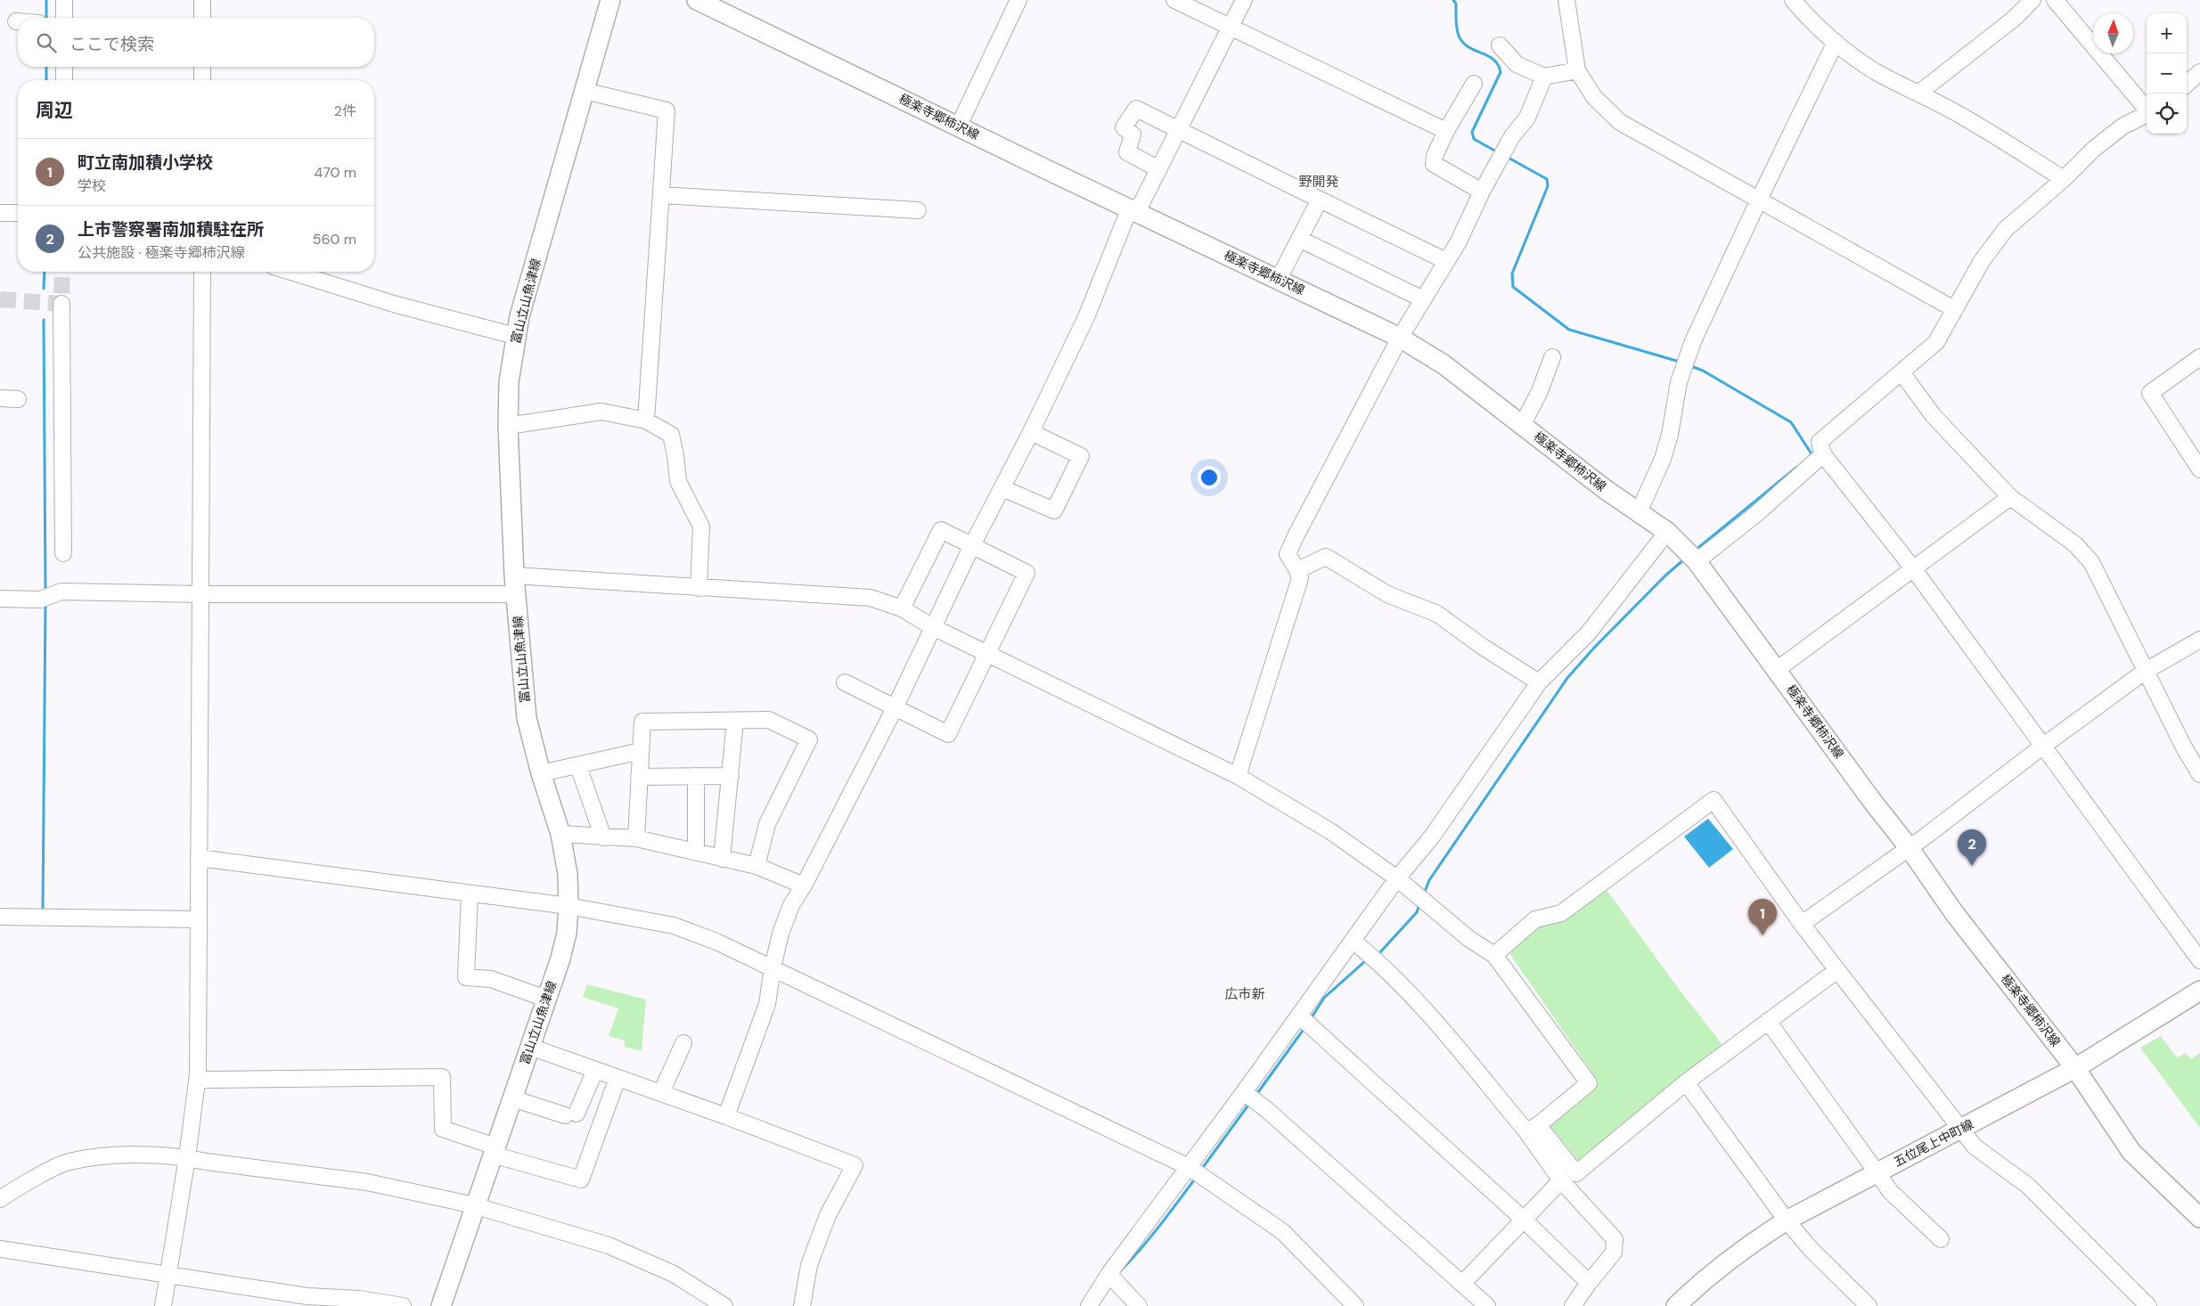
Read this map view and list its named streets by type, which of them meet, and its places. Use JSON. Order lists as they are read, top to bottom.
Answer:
{
  "streets": {
    "main road": ["極楽寺郷柿沢線", "富山立山魚津線", "五位尾上中町線"]
  },
  "crossings": [
    ["極楽寺郷柿沢線", "五位尾上中町線"]
  ],
  "districts": ["野開発", "広市新"],
  "north": "top",
  "page": {
    "map_buttons": ["+", "−"],
    "search": "ここで検索",
    "heading": ["周辺", "2件"],
    "list": [
      {
        "mark": "1",
        "name": "町立南加積小学校",
        "note": "学校",
        "value": "470 m"
      },
      {
        "mark": "2",
        "name": "上市警察署南加積駐在所",
        "note": "公共施設 · 極楽寺郷柿沢線",
        "value": "560 m"
      }
    ],
    "pins": ["2", "1"]
  }
}
